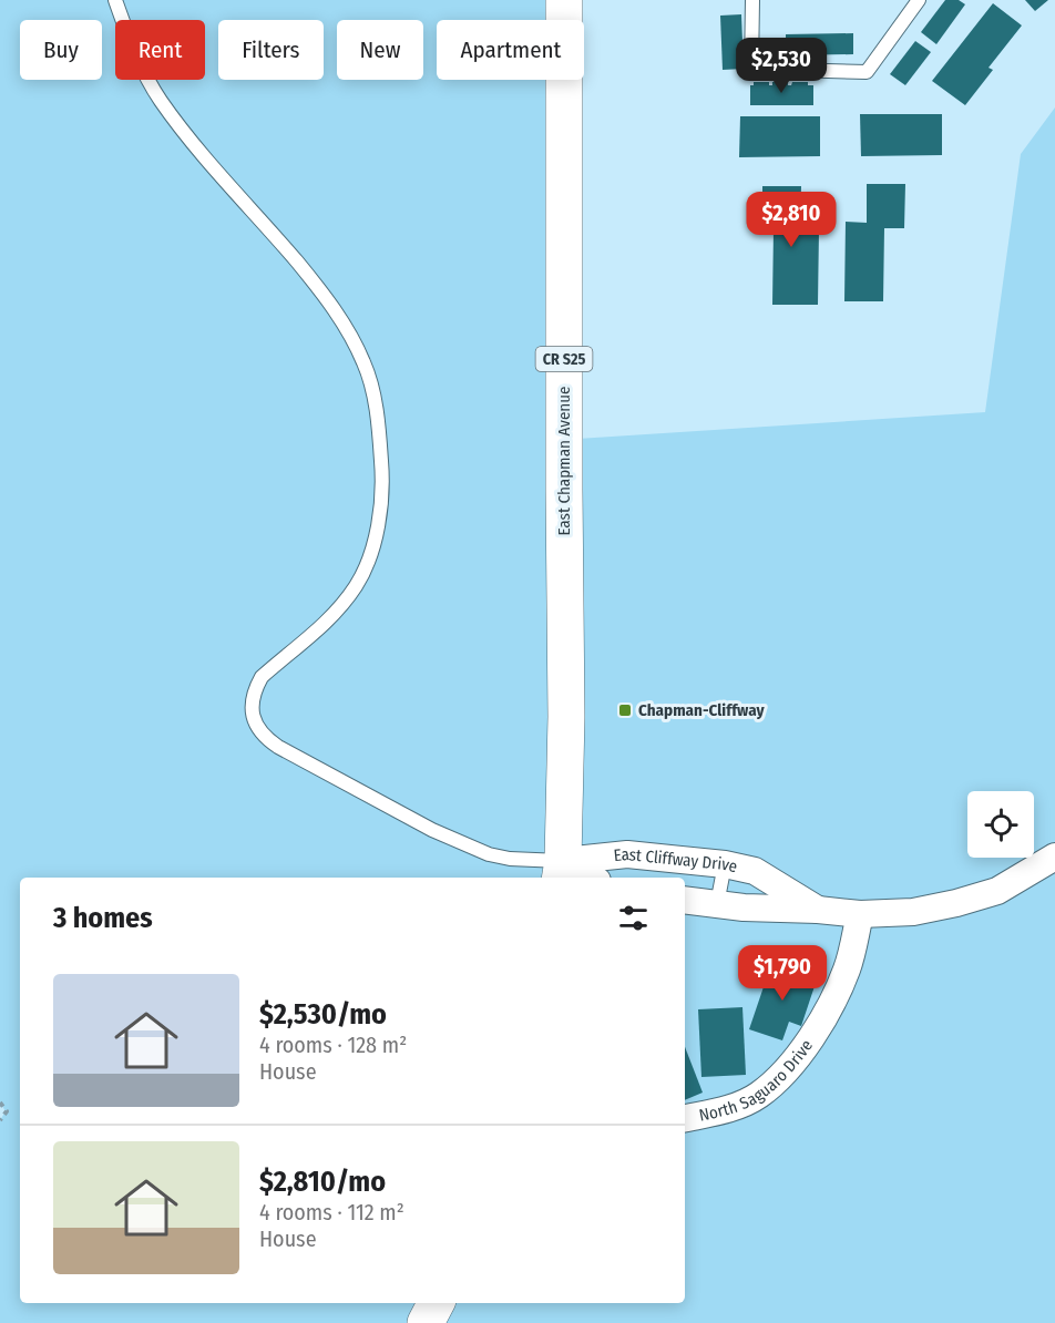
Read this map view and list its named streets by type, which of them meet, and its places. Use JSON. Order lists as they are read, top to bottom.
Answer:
{
  "streets": {
    "main road": ["CR S25", "East Chapman Avenue"],
    "street": ["East Cliffway Drive", "North Saguaro Drive"]
  },
  "crossings": [
    ["East Chapman Avenue", "East Cliffway Drive"],
    ["East Cliffway Drive", "North Saguaro Drive"]
  ],
  "places": {
    "transit": ["Chapman-Cliffway"]
  },
  "page": {
    "chip": [
      "Buy",
      "Rent",
      "Filters",
      "New",
      "Apartment"
    ],
    "price": ["$2,530", "$2,810", "$1,790"],
    "heading": "3 homes",
    "list": [
      {
        "name": "$2,530/mo",
        "note": "4 rooms · 128 m² · House"
      },
      {
        "name": "$2,810/mo",
        "note": "4 rooms · 112 m² · House"
      }
    ]
  }
}
